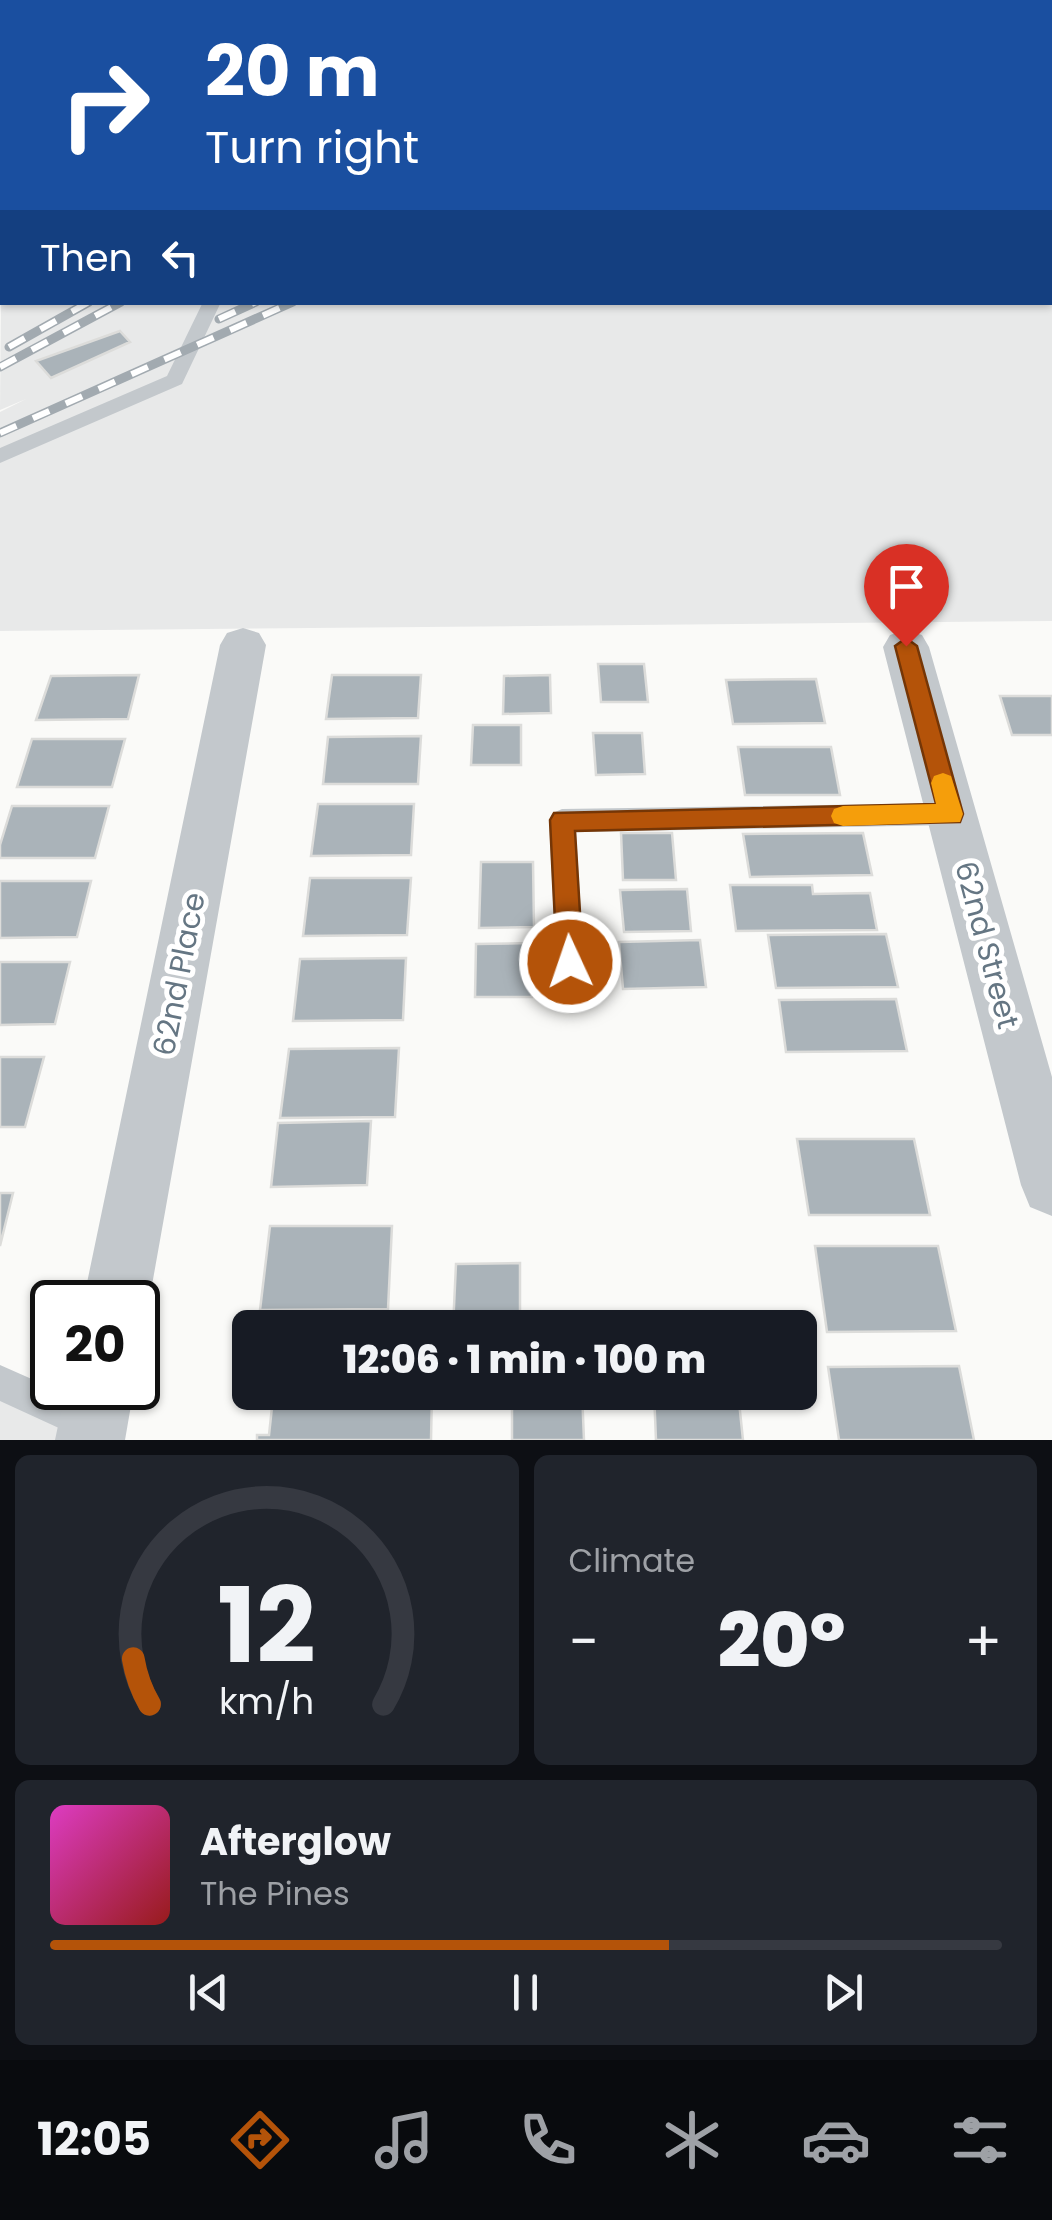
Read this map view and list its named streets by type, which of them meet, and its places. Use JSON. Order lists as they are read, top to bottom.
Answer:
{
  "streets": {
    "street": ["62nd Street", "62nd Place"]
  },
  "page": {
    "turn": ["20 m", "Turn right"],
    "then": "Then",
    "limit": "20",
    "trip": "12:06 · 1 min · 100 m",
    "tile": "Climate",
    "heat": ["−", "20°", "+"],
    "song": ["Afterglow", "The Pines"],
    "tabs": "12:05",
    "gauge": ["12", "km/h"]
  }
}
